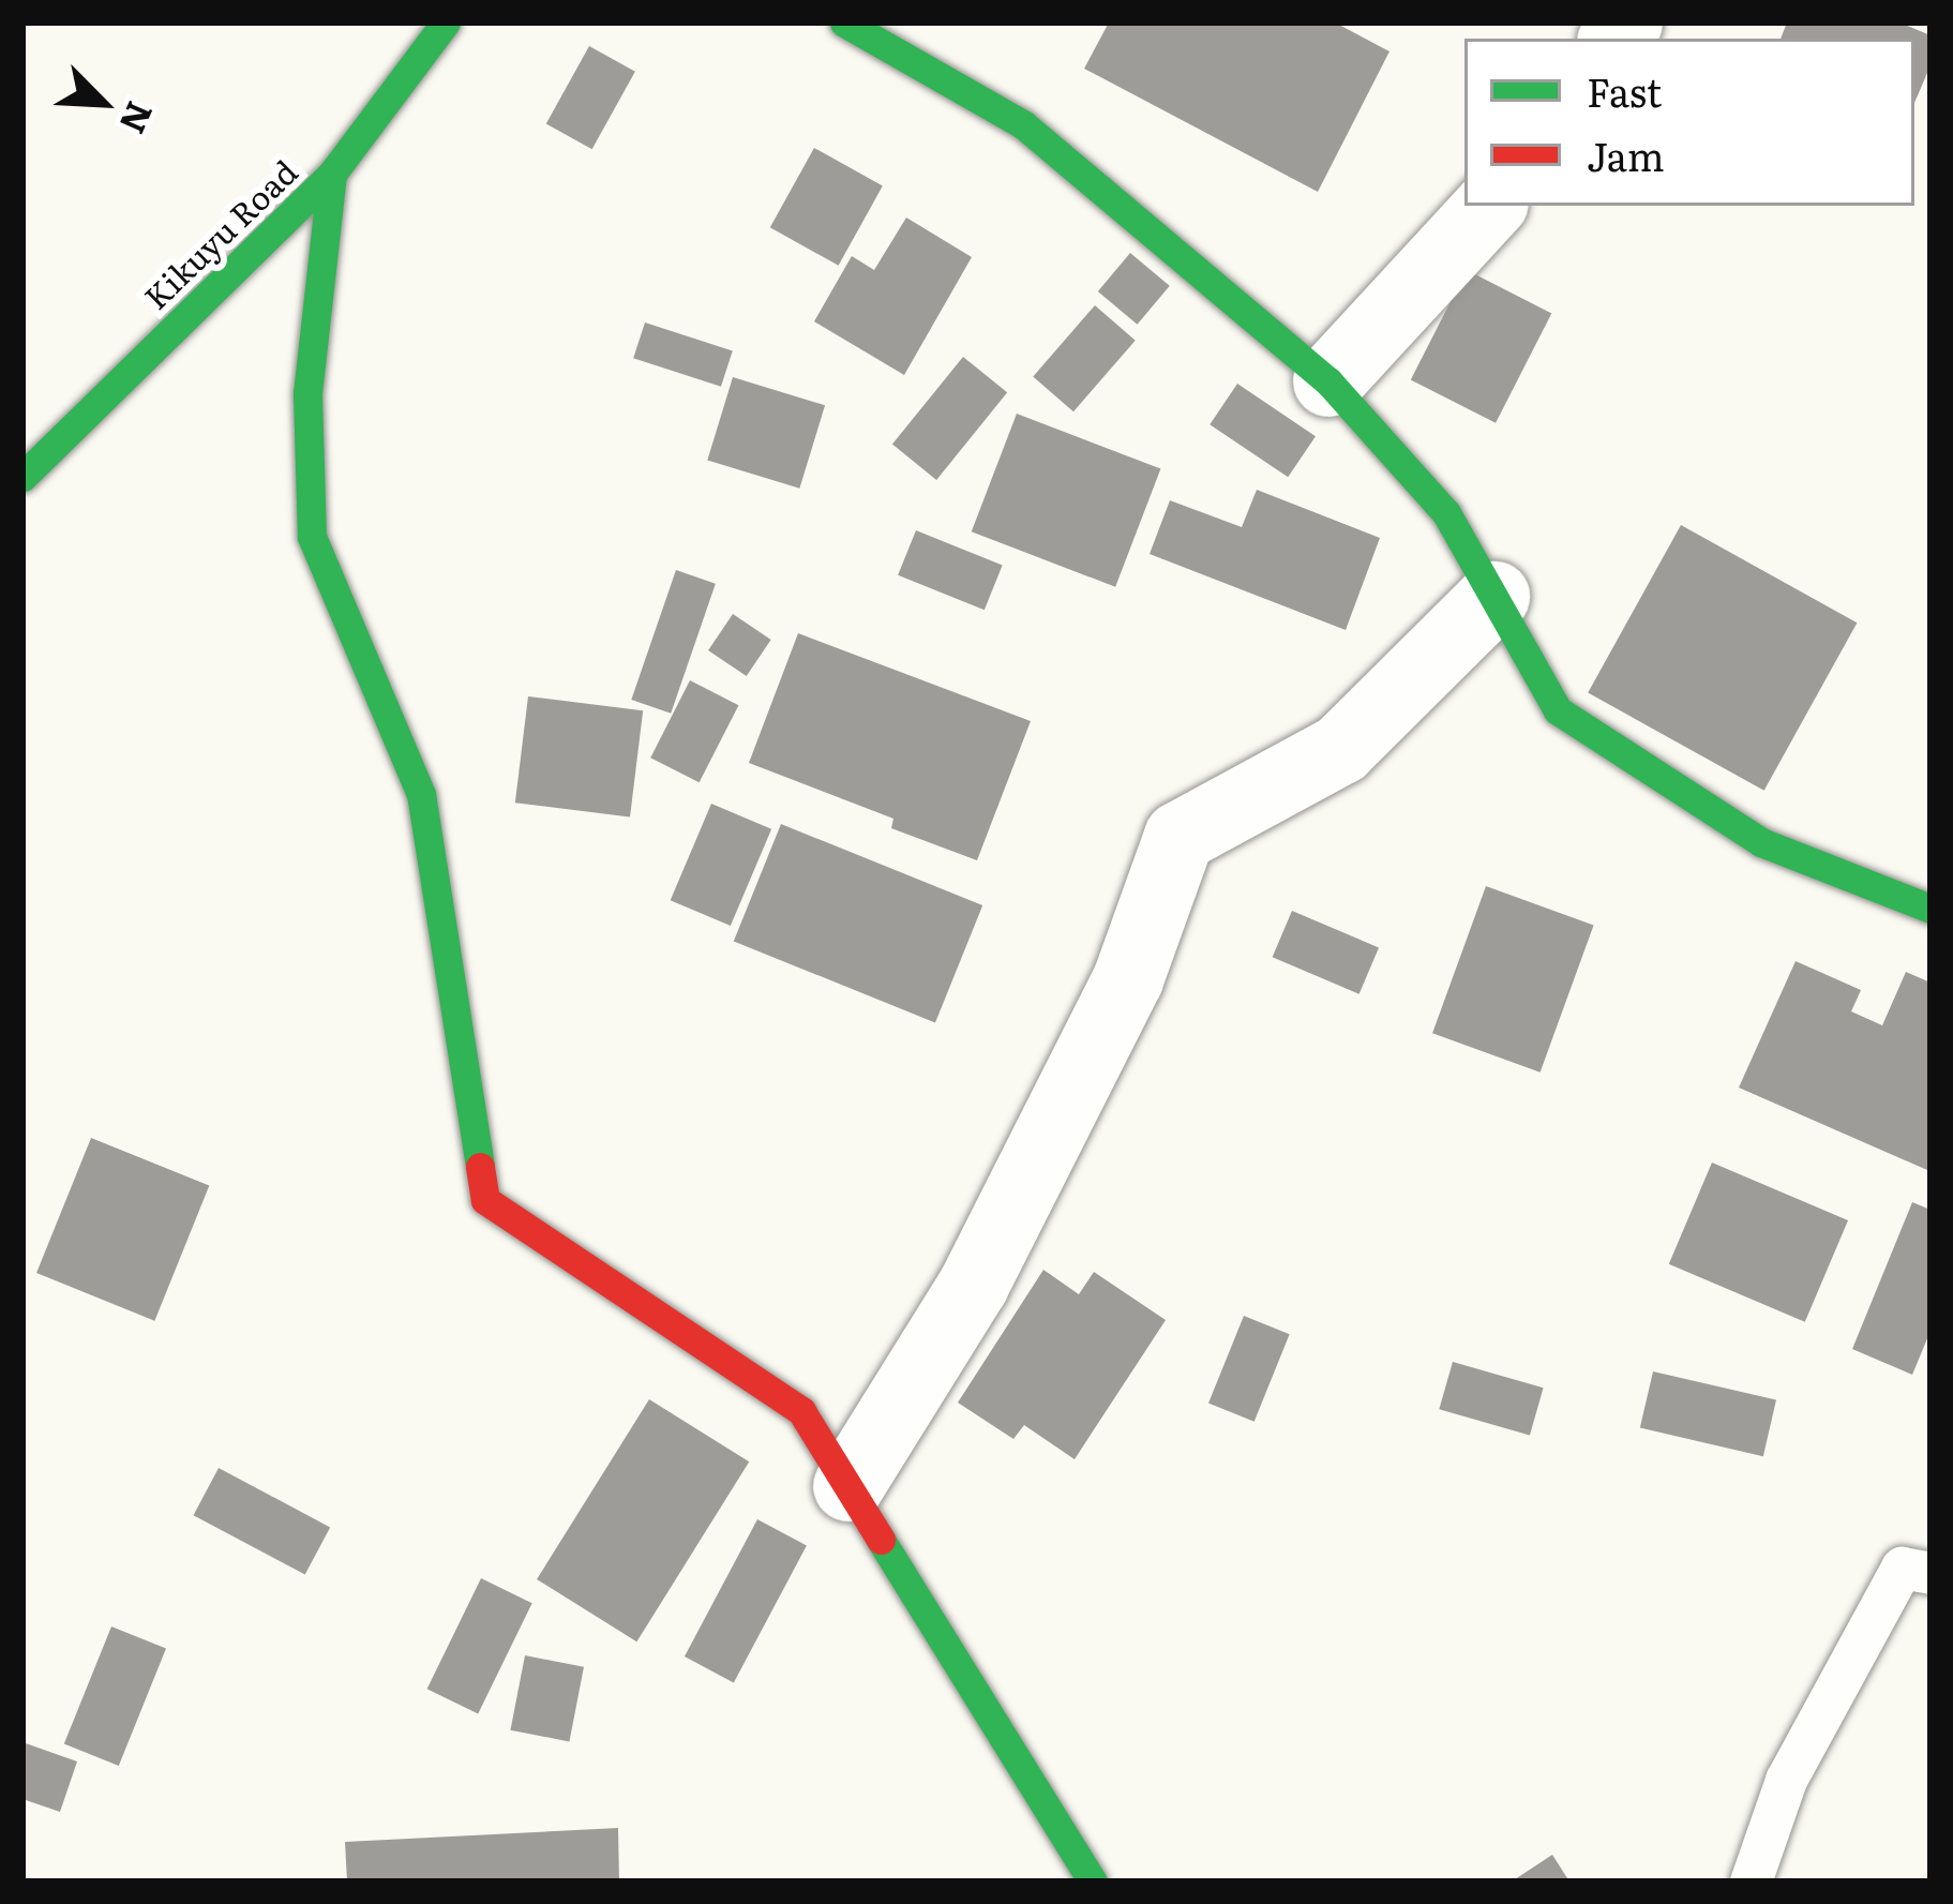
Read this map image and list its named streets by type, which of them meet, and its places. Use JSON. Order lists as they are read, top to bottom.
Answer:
{
  "streets": {
    "street": ["Kikuyu Road"]
  },
  "legend": ["Fast", "Jam"],
  "north": "bottom right"
}
